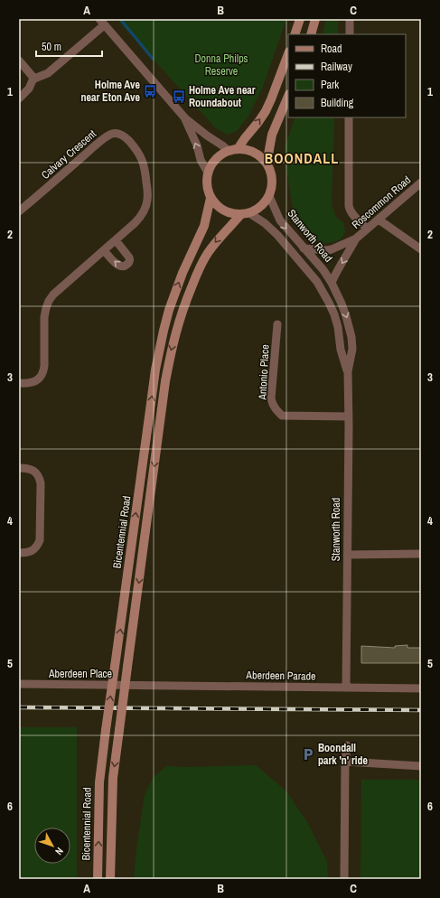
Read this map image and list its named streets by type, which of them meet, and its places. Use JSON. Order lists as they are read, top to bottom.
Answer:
{
  "streets": {
    "main road": ["Bicentennial Road"],
    "street": [
      "Calvary Crescent",
      "Roscommon Road",
      "Stanworth Road",
      "Antonio Place",
      "Aberdeen Place",
      "Aberdeen Parade"
    ]
  },
  "crossings": [
    ["Roscommon Road", "Stanworth Road"],
    ["Stanworth Road", "Antonio Place"],
    ["Stanworth Road", "Bicentennial Road"],
    ["Stanworth Road", "Aberdeen Parade"],
    ["Aberdeen Place", "Aberdeen Parade"]
  ],
  "districts": ["BOONDALL"],
  "parks": ["Donna Philps Reserve"],
  "places": {
    "bus stop": ["Holme Ave near Eton Ave", "Holme Ave near Roundabout"],
    "parking": ["Boondall park 'n' ride"]
  },
  "legend": [
    "Road",
    "Railway",
    "Park",
    "Building"
  ],
  "scale_bar": "50 m",
  "north": "bottom right",
  "grid": {
    "columns": ["A", "B", "C"],
    "rows": [
      "1",
      "2",
      "3",
      "4",
      "5",
      "6"
    ]
  }
}
